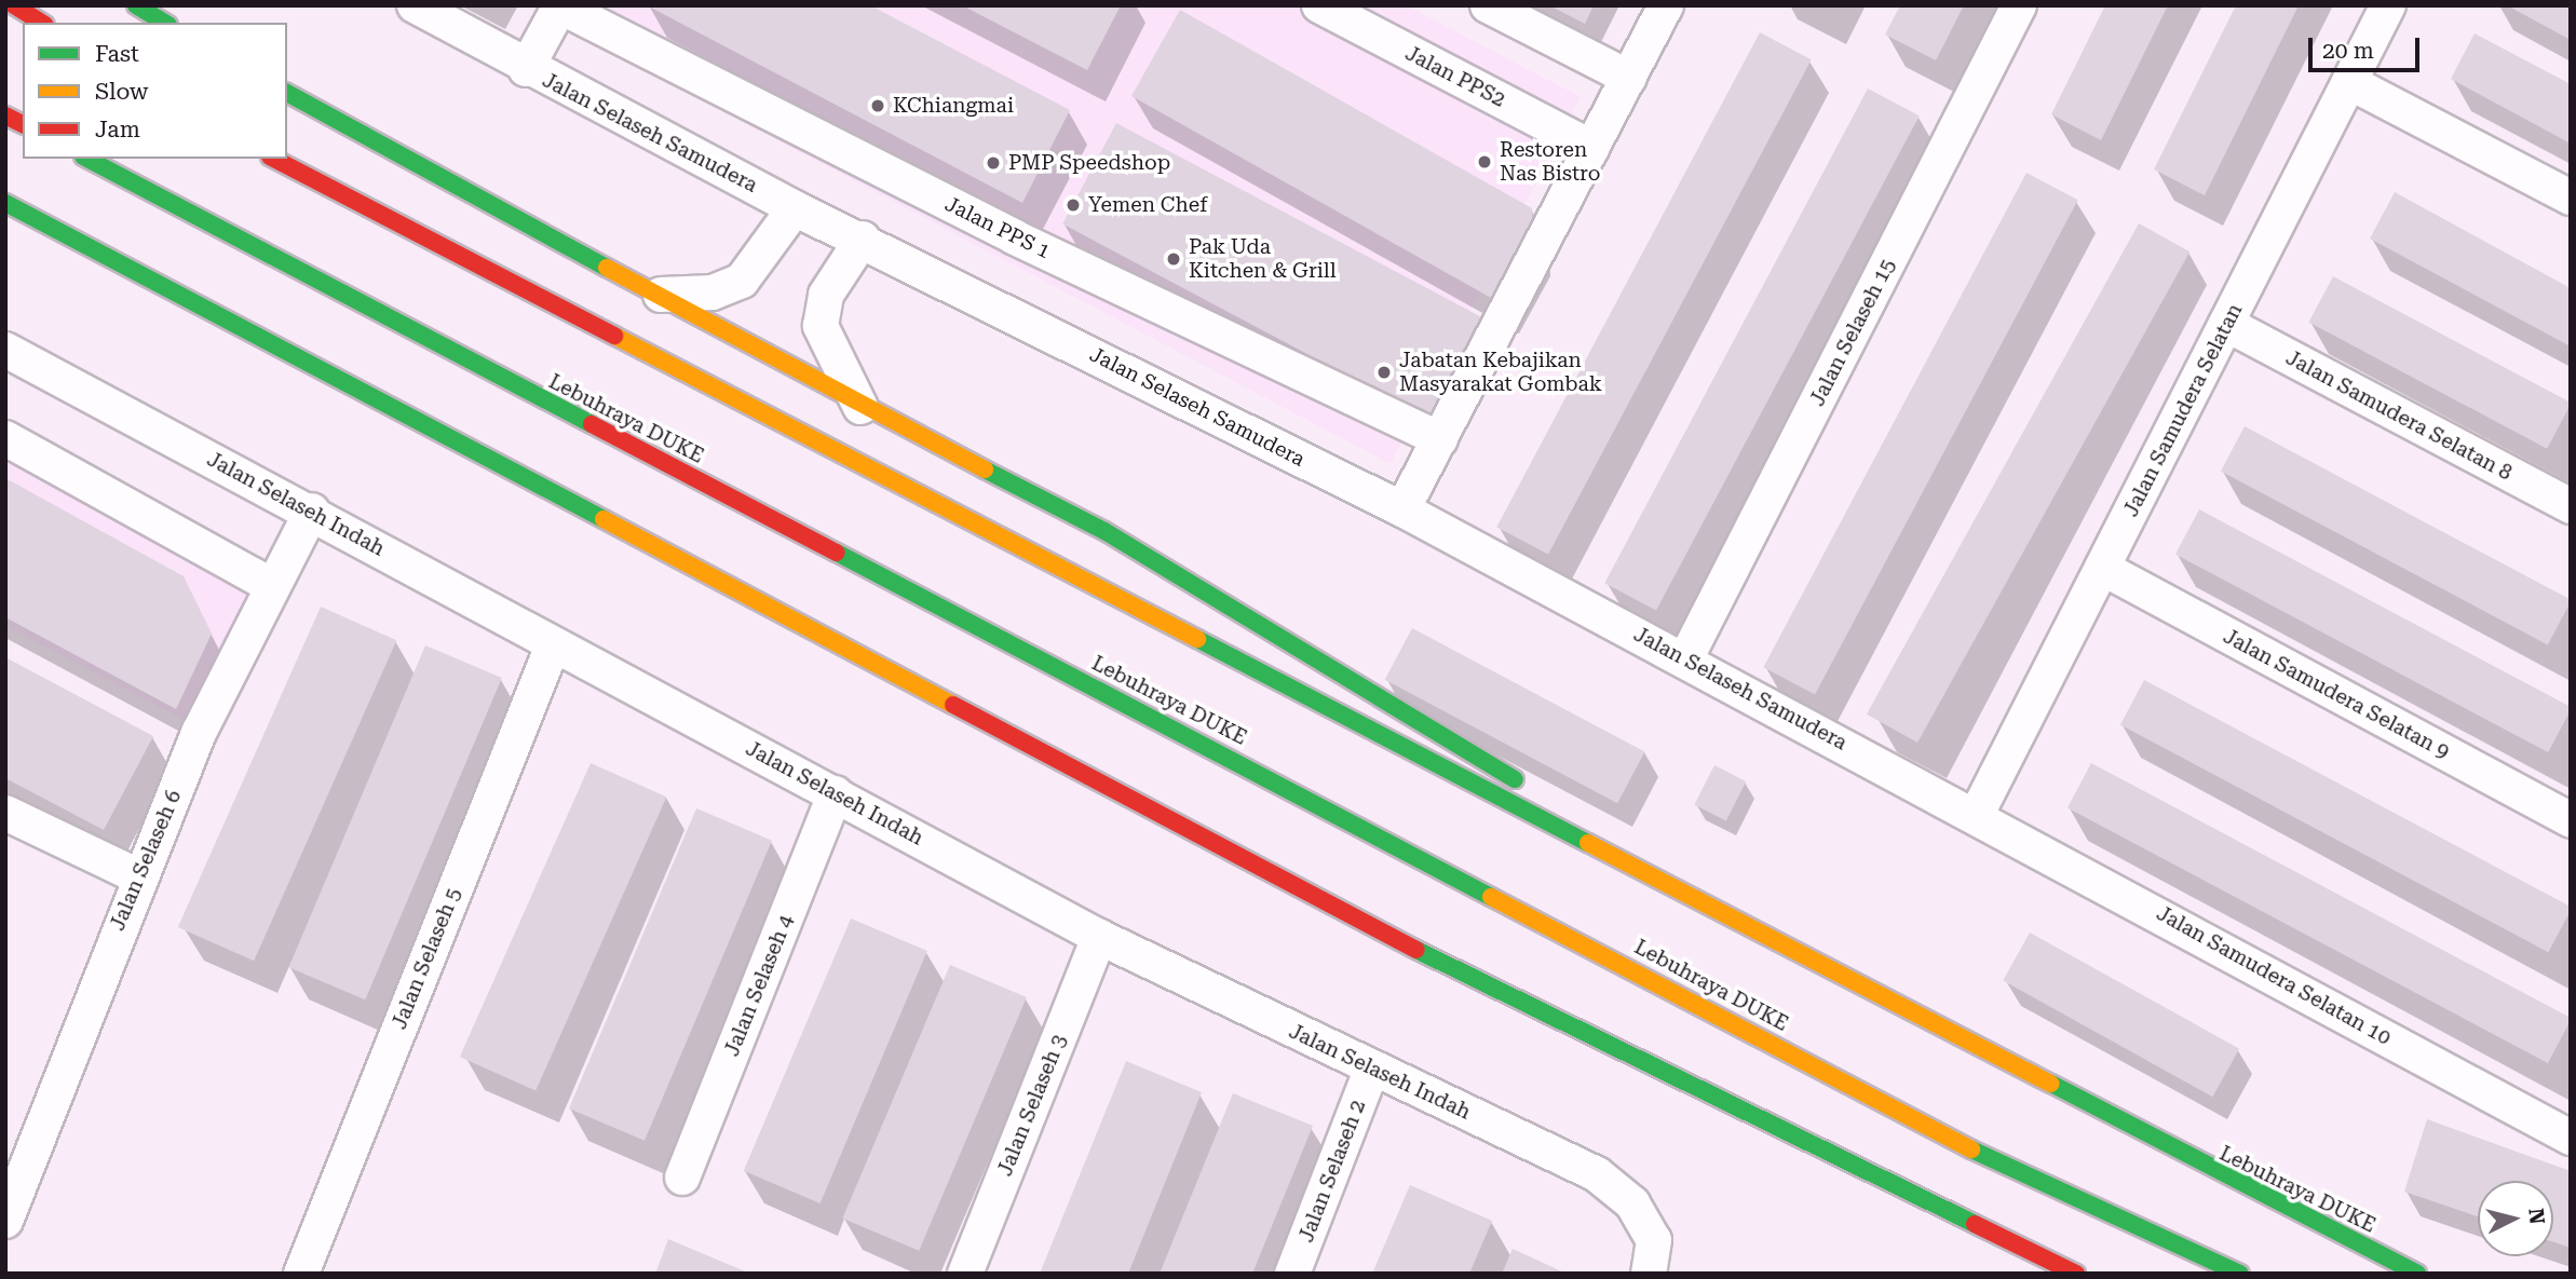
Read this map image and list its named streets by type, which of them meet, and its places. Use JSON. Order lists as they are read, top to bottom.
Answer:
{
  "streets": {
    "highway": ["Lebuhraya DUKE"],
    "street": [
      "Jalan PPS2",
      "Jalan Selaseh Samudera",
      "Jalan PPS 1",
      "Jalan Selaseh 15",
      "Jalan Samudera Selatan",
      "Jalan Samudera Selatan 8",
      "Jalan Selaseh Indah",
      "Jalan Samudera Selatan 9",
      "Jalan Selaseh 6",
      "Jalan Selaseh 5",
      "Jalan Samudera Selatan 10",
      "Jalan Selaseh 4",
      "Jalan Selaseh 3",
      "Jalan Selaseh 2"
    ]
  },
  "crossings": [
    ["Jalan Selaseh Samudera", "Jalan Selaseh 15"],
    ["Jalan Selaseh Samudera", "Jalan Samudera Selatan"],
    ["Jalan Selaseh Samudera", "Jalan Samudera Selatan 10"],
    ["Jalan Samudera Selatan", "Jalan Samudera Selatan 8"],
    ["Jalan Samudera Selatan", "Jalan Samudera Selatan 9"],
    ["Jalan Samudera Selatan", "Jalan Samudera Selatan 10"],
    ["Jalan Selaseh Indah", "Jalan Selaseh 6"],
    ["Jalan Selaseh Indah", "Jalan Selaseh 5"],
    ["Jalan Selaseh Indah", "Jalan Selaseh 4"],
    ["Jalan Selaseh Indah", "Jalan Selaseh 3"],
    ["Jalan Selaseh Indah", "Jalan Selaseh 2"]
  ],
  "places": [
    "KChiangmai",
    "Restoren Nas Bistro",
    "PMP Speedshop",
    "Yemen Chef",
    "Pak Uda Kitchen & Grill",
    "Jabatan Kebajikan Masyarakat Gombak"
  ],
  "legend": ["Fast", "Slow", "Jam"],
  "scale_bar": "20 m",
  "north": "right"
}
